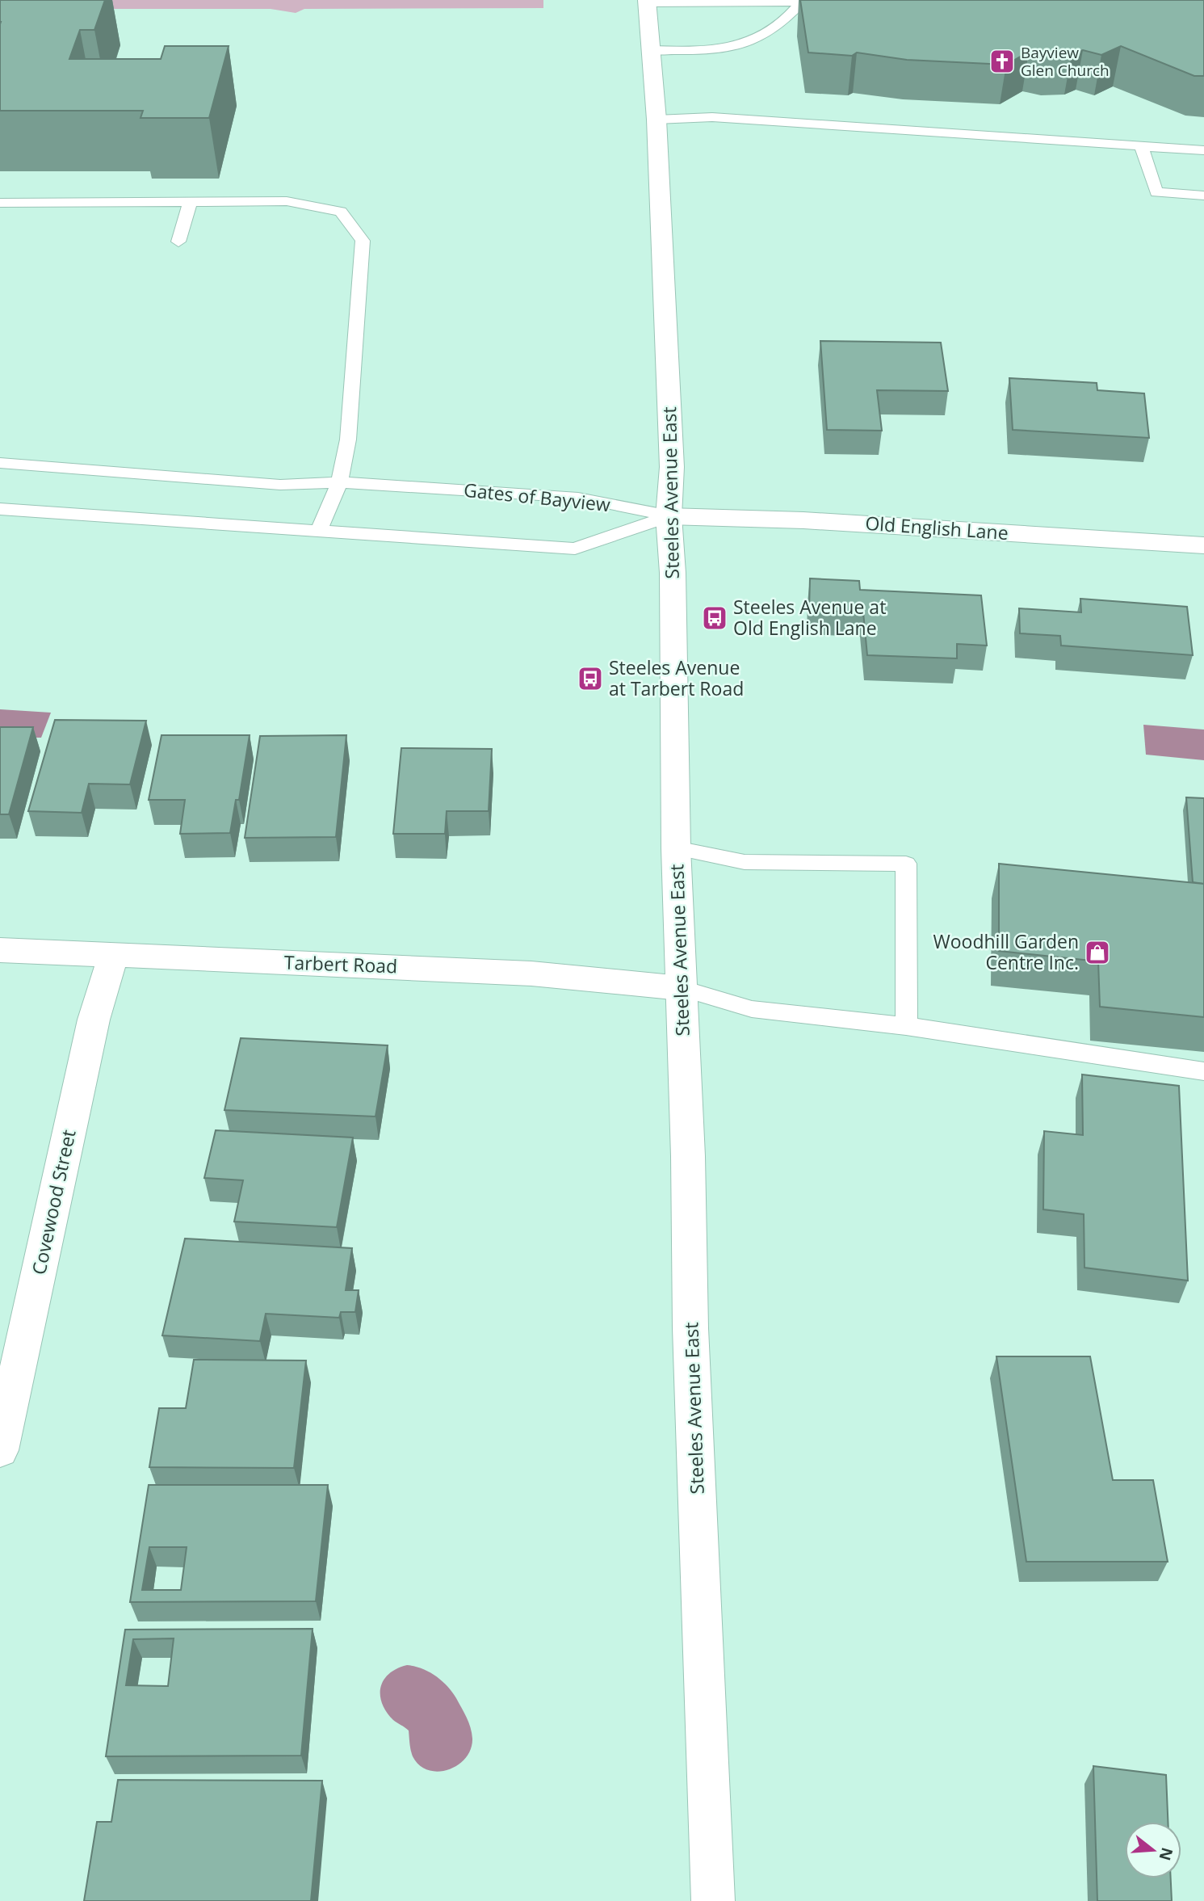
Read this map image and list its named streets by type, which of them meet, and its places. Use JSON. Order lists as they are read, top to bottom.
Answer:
{
  "streets": {
    "main road": [
      "Steeles Avenue East",
      "Old English Lane",
      "Tarbert Road",
      "Covewood Street"
    ],
    "lane": ["Gates of Bayview"]
  },
  "crossings": [
    ["Steeles Avenue East", "Gates of Bayview"],
    ["Steeles Avenue East", "Old English Lane"],
    ["Steeles Avenue East", "Tarbert Road"],
    ["Gates of Bayview", "Old English Lane"],
    ["Tarbert Road", "Covewood Street"]
  ],
  "places": {
    "church": ["Bayview Glen Church"],
    "bus stop": ["Steeles Avenue at Old English Lane", "Steeles Avenue at Tarbert Road"],
    "shop": ["Woodhill Garden Centre Inc."]
  },
  "north": "right"
}
